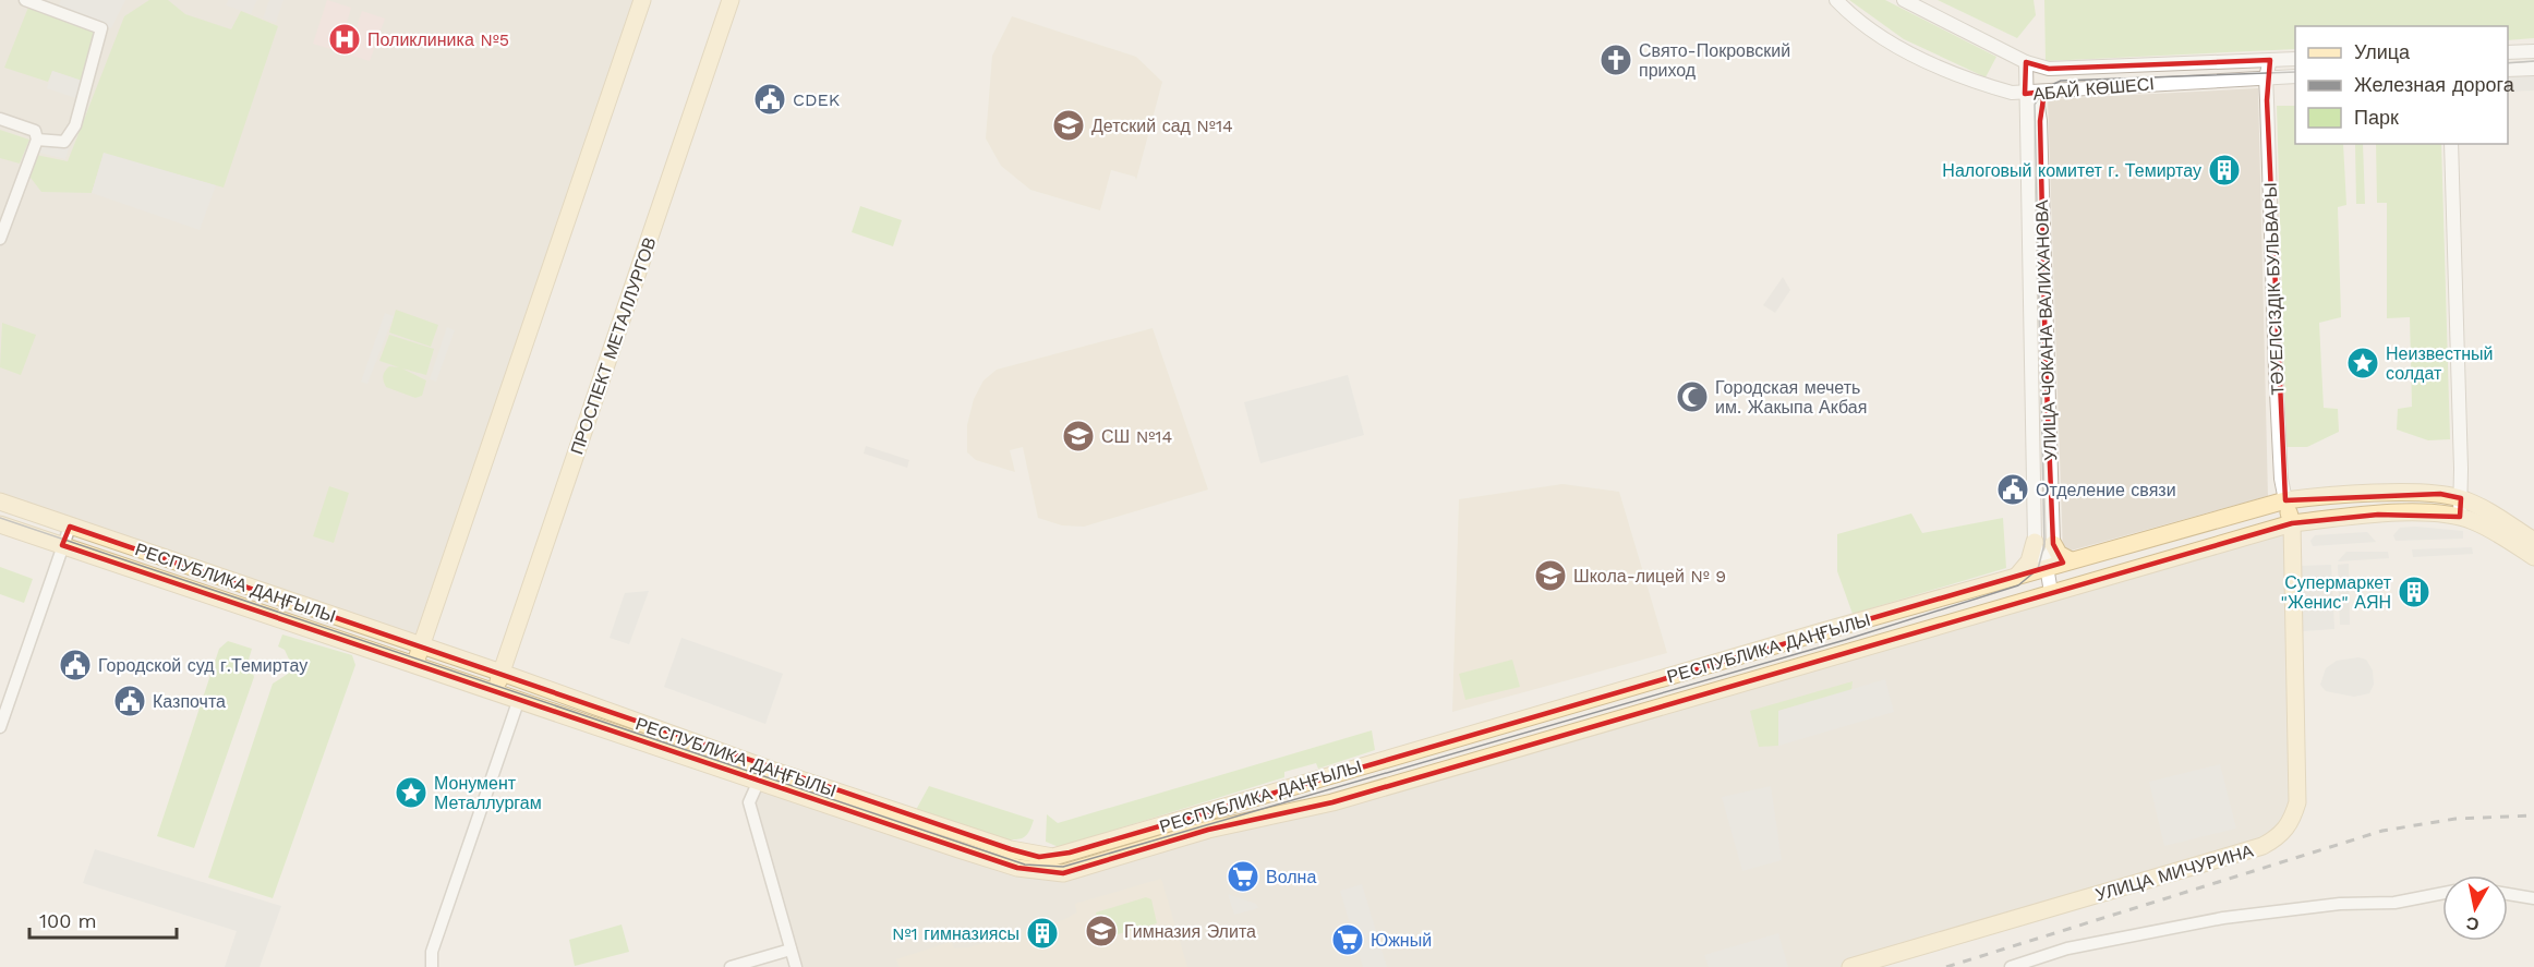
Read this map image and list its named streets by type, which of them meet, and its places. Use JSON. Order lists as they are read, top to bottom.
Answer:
{
  "streets": {
    "main road": ["ПРОСПЕКТ МЕТАЛЛУРГОВ", "РЕСПУБЛИКА ДАҢҒЫЛЫ", "УЛИЦА МИЧУРИНА"],
    "street": ["АБАЙ КӨШЕСІ", "ТӘУЕЛСІЗДІК БУЛЬВАРЫ", "УЛИЦА ЧОКАНА ВАЛИХАНОВА"]
  },
  "crossings": [
    ["АБАЙ КӨШЕСІ", "ТӘУЕЛСІЗДІК БУЛЬВАРЫ"],
    ["АБАЙ КӨШЕСІ", "УЛИЦА ЧОКАНА ВАЛИХАНОВА"],
    ["ТӘУЕЛСІЗДІК БУЛЬВАРЫ", "РЕСПУБЛИКА ДАҢҒЫЛЫ"],
    ["ТӘУЕЛСІЗДІК БУЛЬВАРЫ", "УЛИЦА МИЧУРИНА"],
    ["УЛИЦА ЧОКАНА ВАЛИХАНОВА", "РЕСПУБЛИКА ДАҢҒЫЛЫ"],
    ["ПРОСПЕКТ МЕТАЛЛУРГОВ", "РЕСПУБЛИКА ДАҢҒЫЛЫ"],
    ["РЕСПУБЛИКА ДАҢҒЫЛЫ", "УЛИЦА МИЧУРИНА"]
  ],
  "places": {
    "hospital": ["Поликлиника №5"],
    "church": ["Свято-Покровский приход"],
    "public building": [
      "CDEK",
      "Отделение связи",
      "Городской суд г.Темиртау",
      "Казпочта"
    ],
    "school or university": [
      "Детский сад №14",
      "СШ №14",
      "Школа-лицей № 9",
      "Гимназия Элита"
    ],
    "building": ["Налоговый комитет г. Темиртау", "Супермаркет \"Женис\" АЯН", "№1 гимназиясы"],
    "place": ["Неизвестный солдат", "Монумент Металлургам"],
    "mosque": ["Городская мечеть им. Жакыпа Акбая"],
    "supermarket": ["Волна", "Южный"]
  },
  "legend": ["Улица", "Железная дорога", "Парк"],
  "scale_bar": "100 m",
  "north": "bottom"
}
